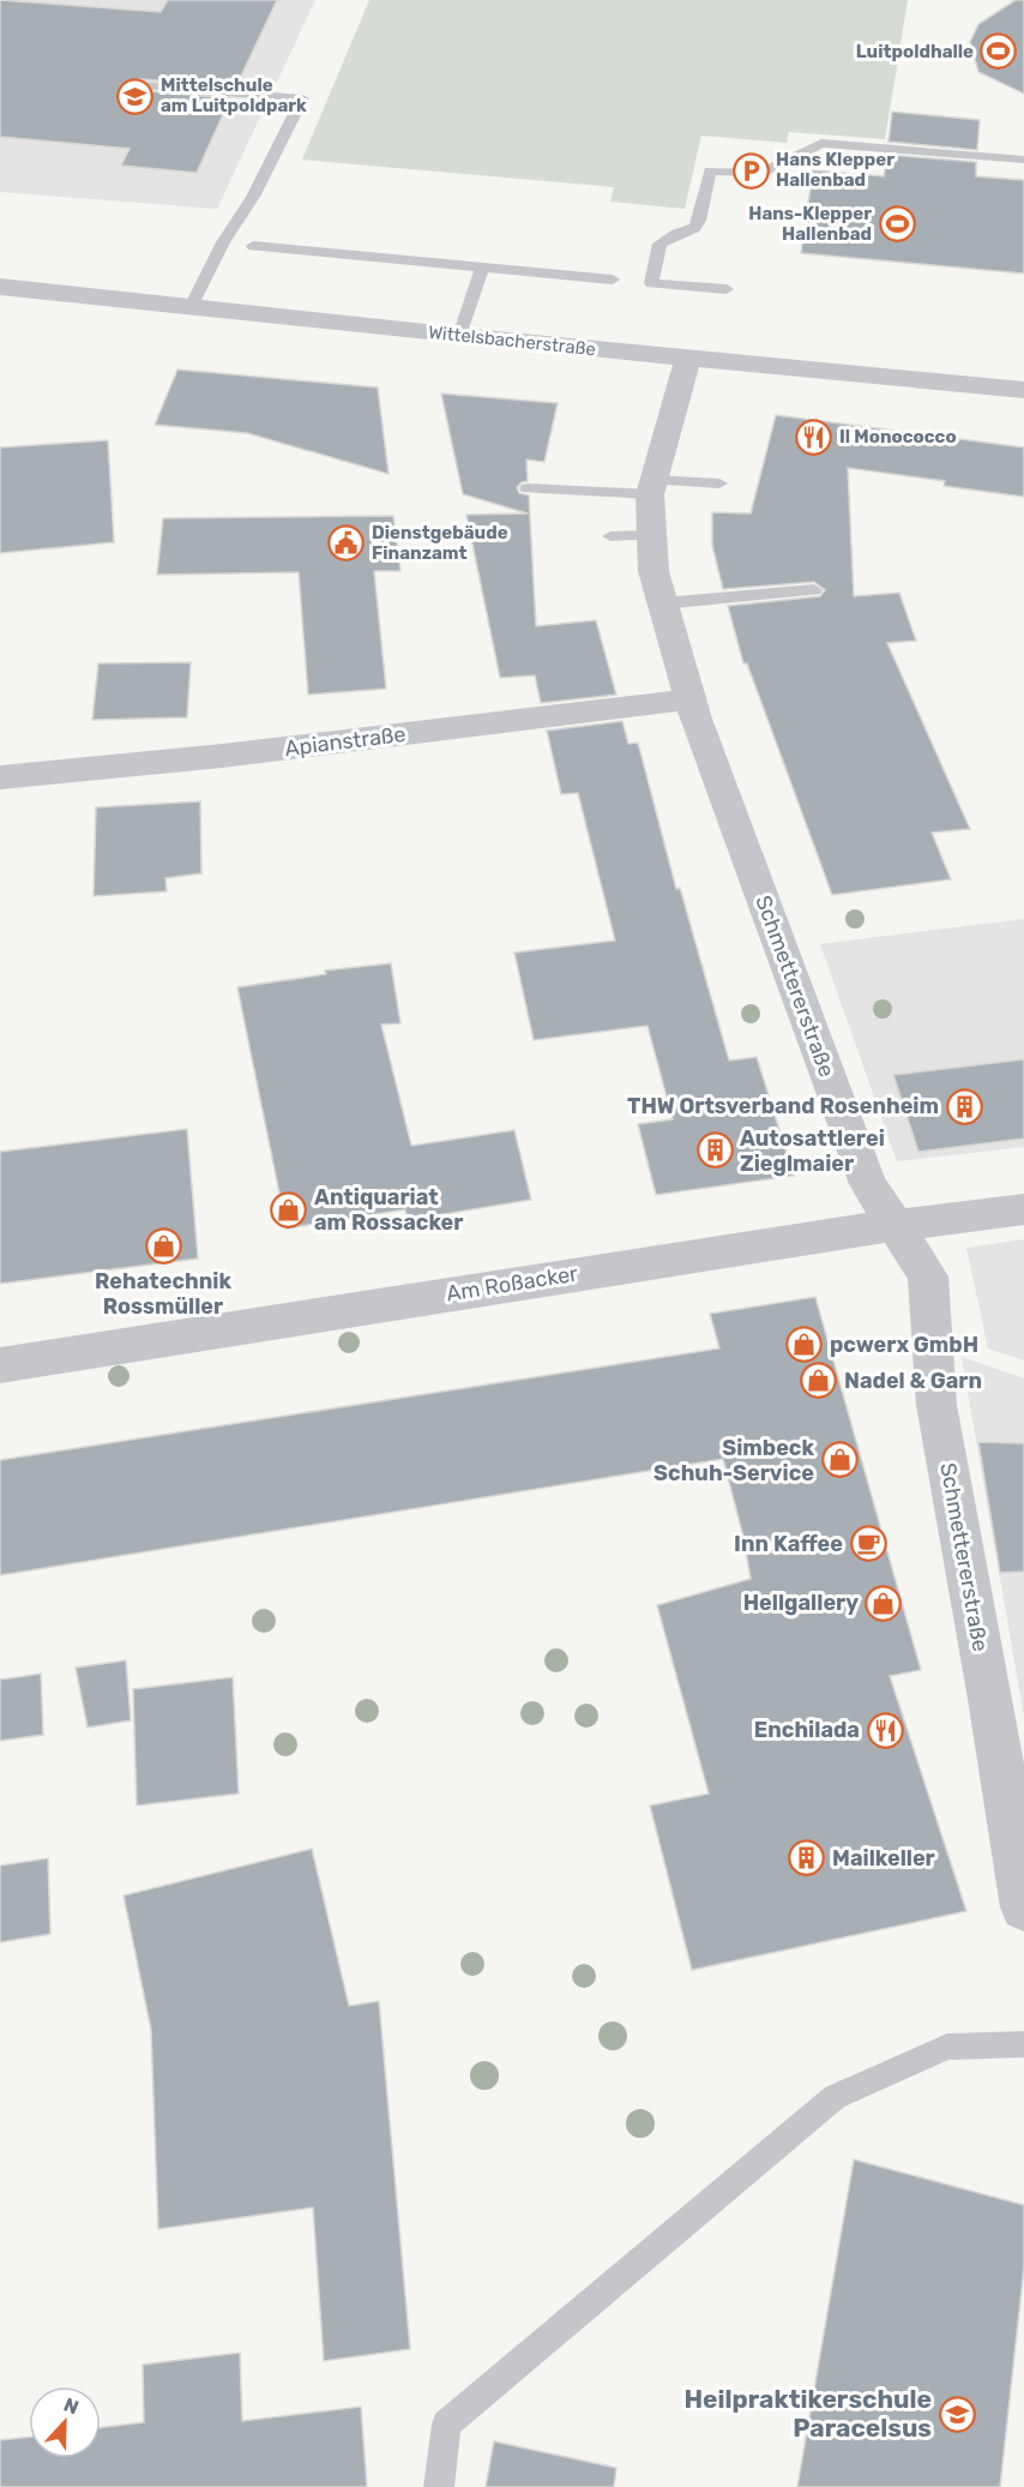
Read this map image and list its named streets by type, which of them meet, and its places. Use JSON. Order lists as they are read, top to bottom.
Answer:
{
  "streets": {
    "street": [
      "Wittelsbacherstraße",
      "Apianstraße",
      "Schmettererstraße",
      "Am Roßacker"
    ]
  },
  "crossings": [
    ["Wittelsbacherstraße", "Schmettererstraße"],
    ["Apianstraße", "Schmettererstraße"],
    ["Schmettererstraße", "Am Roßacker"]
  ],
  "places": {
    "sports": ["Luitpoldhalle", "Hans-Klepper Hallenbad"],
    "school or university": ["Mittelschule am Luitpoldpark", "Heilpraktikerschule Paracelsus"],
    "parking": ["Hans Klepper Hallenbad"],
    "restaurant": ["Il Monococco", "Enchilada"],
    "public building": ["Dienstgebäude Finanzamt"],
    "building": ["THW Ortsverband Rosenheim", "Autosattlerei Zieglmaier", "Mailkeller"],
    "shop": [
      "Antiquariat am Rossacker",
      "Rehatechnik Rossmüller",
      "pcwerx GmbH",
      "Nadel & Garn",
      "Simbeck Schuh-Service",
      "Hellgallery"
    ],
    "cafe": ["Inn Kaffee"]
  },
  "north": "top"
}
